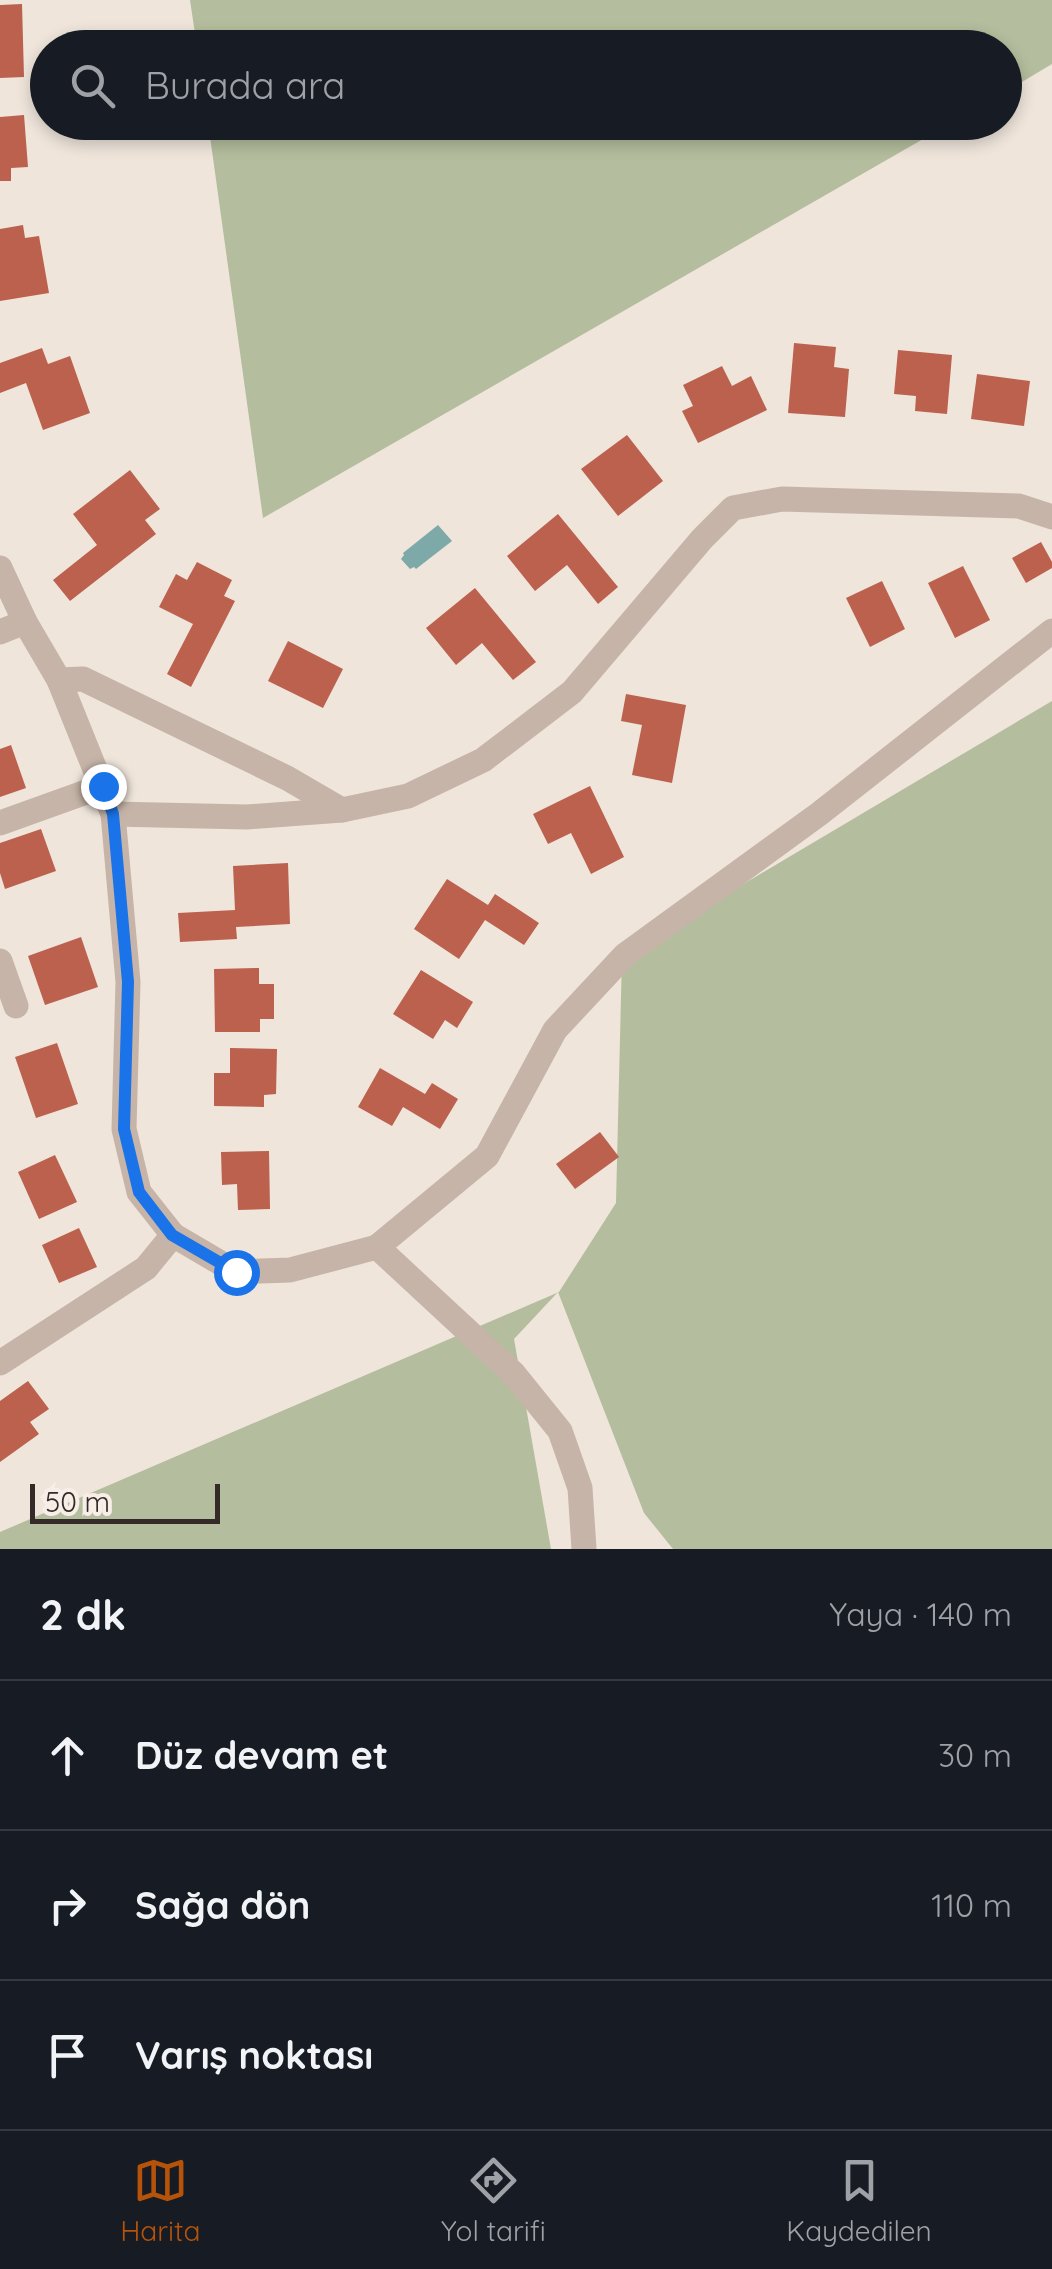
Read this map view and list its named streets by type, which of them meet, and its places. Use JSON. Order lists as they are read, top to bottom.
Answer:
{
  "scale_bar": "50 m",
  "page": {
    "search": "Burada ara",
    "scale": "50 m",
    "heading": ["2 dk", "Yaya · 140 m"],
    "list": [
      ["Düz devam et", "30 m"],
      ["Sağa dön", "110 m"],
      "Varış noktası"
    ],
    "nav": ["Harita", "Yol tarifi", "Kaydedilen"]
  }
}
